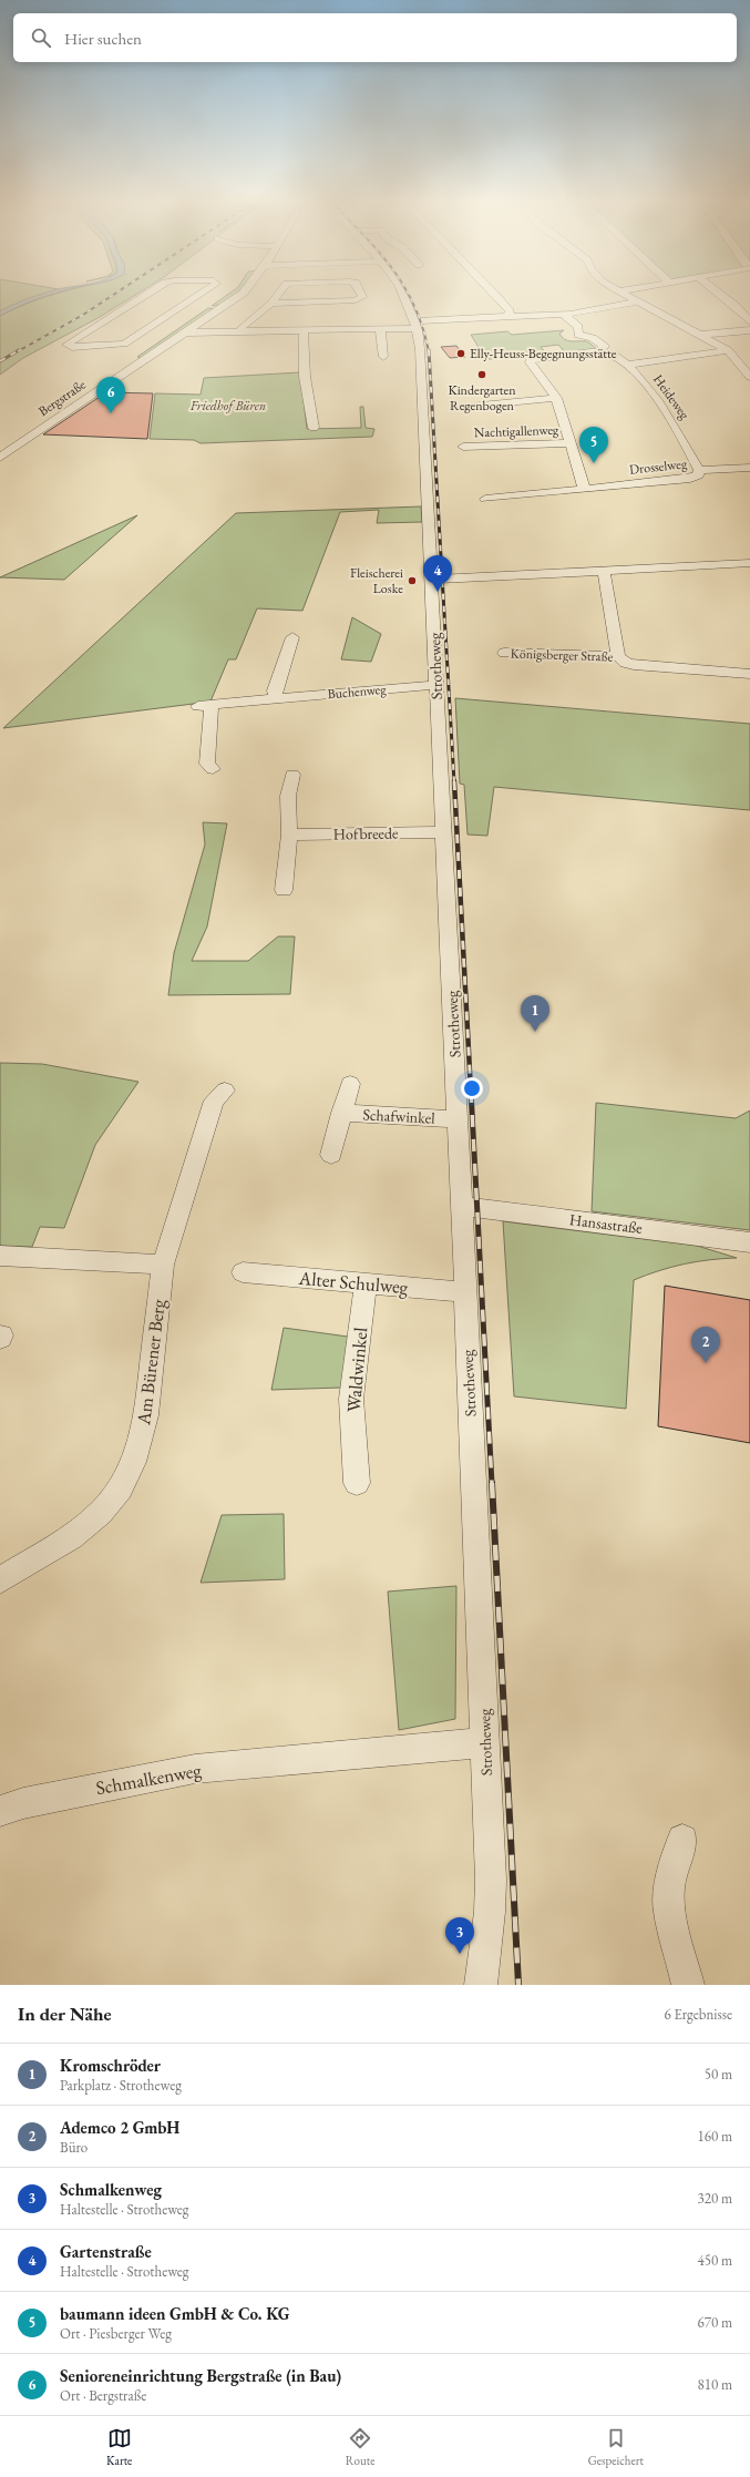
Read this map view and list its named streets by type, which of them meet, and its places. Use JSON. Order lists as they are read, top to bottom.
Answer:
{
  "streets": {
    "street": [
      "Heideweg",
      "Bergstraße",
      "Nachtigallenweg",
      "Drosselweg",
      "Königsberger Straße",
      "Strotheweg",
      "Buchenweg",
      "Hofbreede",
      "Schafwinkel",
      "Hansastraße",
      "Alter Schulweg",
      "Am Bürener Berg",
      "Waldwinkel",
      "Schmalkenweg"
    ]
  },
  "crossings": [
    ["Heideweg", "Drosselweg"],
    ["Strotheweg", "Buchenweg"],
    ["Strotheweg", "Hofbreede"],
    ["Strotheweg", "Schafwinkel"],
    ["Strotheweg", "Hansastraße"],
    ["Strotheweg", "Alter Schulweg"],
    ["Strotheweg", "Schmalkenweg"],
    ["Alter Schulweg", "Waldwinkel"]
  ],
  "parks": ["Friedhof Büren"],
  "places": ["Elly-Heuss-Begegnungsstätte", "Kindergarten Regenbogen", "Fleischerei Loske"],
  "page": {
    "search": "Hier suchen",
    "pins": [
      "6",
      "5",
      "4",
      "1",
      "2",
      "3"
    ],
    "heading": ["In der Nähe", "6 Ergebnisse"],
    "list": [
      {
        "mark": "1",
        "name": "Kromschröder",
        "note": "Parkplatz · Strotheweg",
        "value": "50 m"
      },
      {
        "mark": "2",
        "name": "Ademco 2 GmbH",
        "note": "Büro",
        "value": "160 m"
      },
      {
        "mark": "3",
        "name": "Schmalkenweg",
        "note": "Haltestelle · Strotheweg",
        "value": "320 m"
      },
      {
        "mark": "4",
        "name": "Gartenstraße",
        "note": "Haltestelle · Strotheweg",
        "value": "450 m"
      },
      {
        "mark": "5",
        "name": "baumann ideen GmbH & Co. KG",
        "note": "Ort · Piesberger Weg",
        "value": "670 m"
      },
      {
        "mark": "6",
        "name": "Senioreneinrichtung Bergstraße (in Bau)",
        "note": "Ort · Bergstraße",
        "value": "810 m"
      }
    ],
    "nav": ["Karte", "Route", "Gespeichert"]
  }
}
